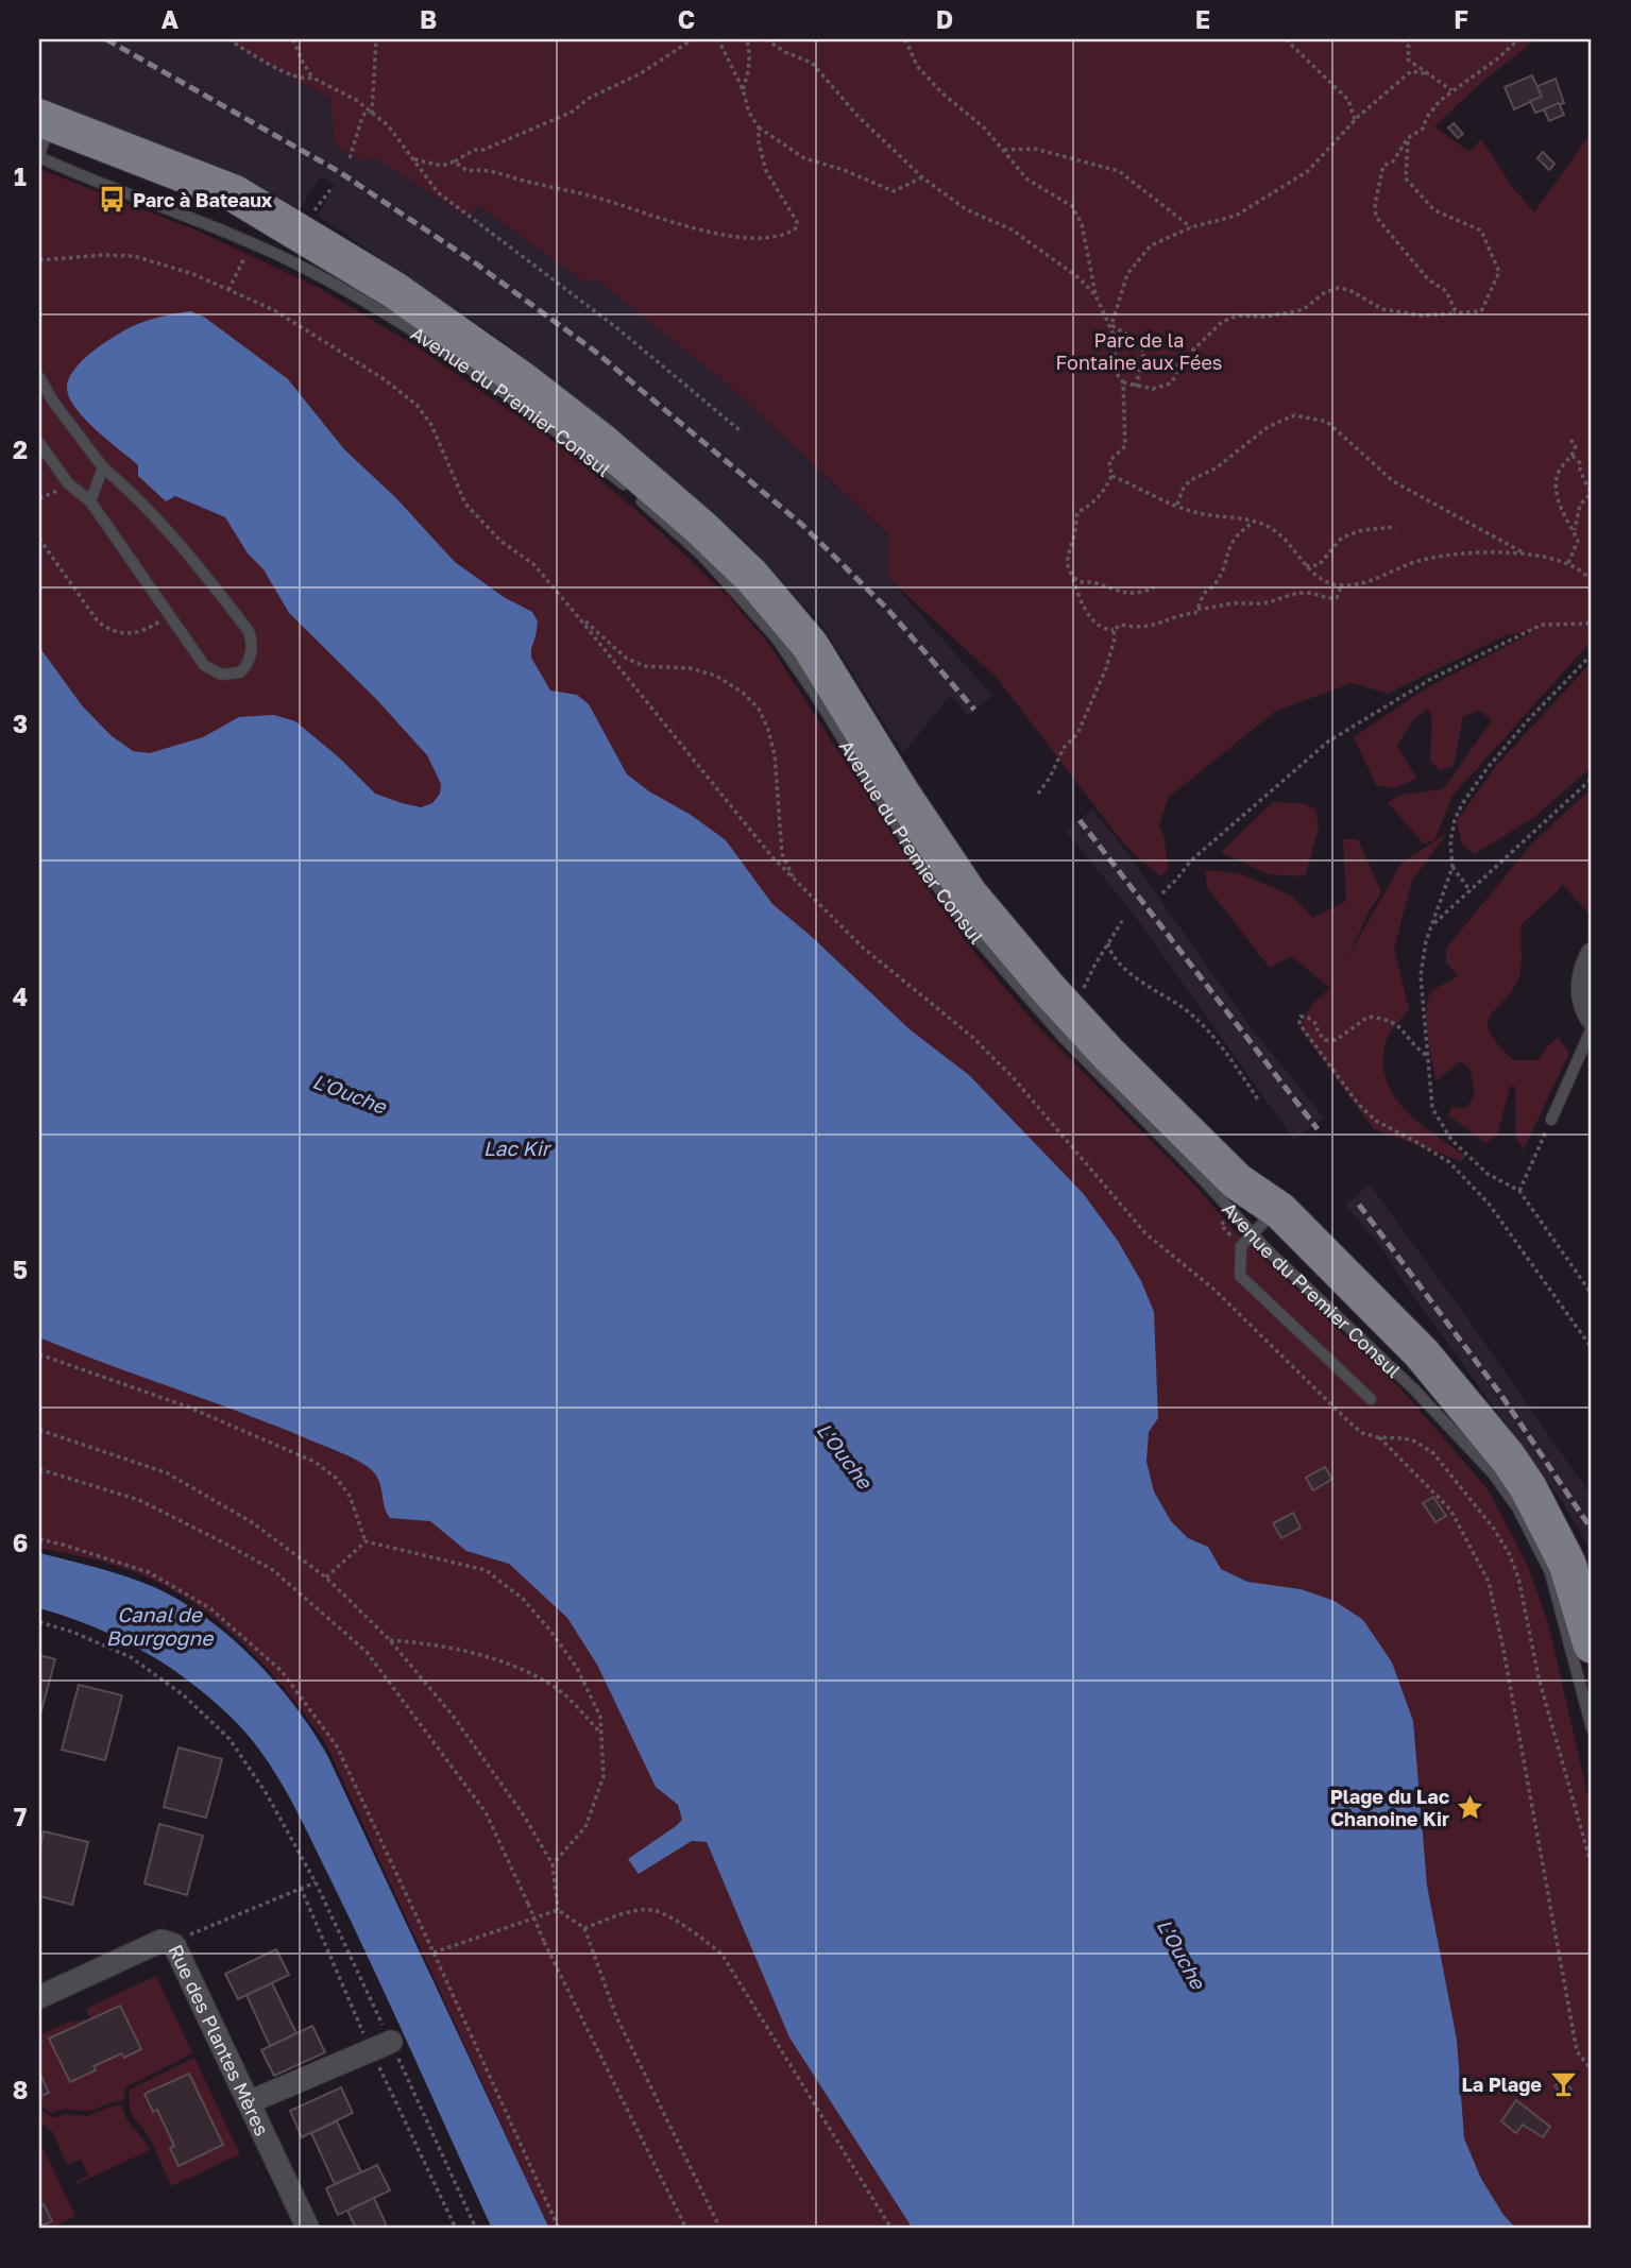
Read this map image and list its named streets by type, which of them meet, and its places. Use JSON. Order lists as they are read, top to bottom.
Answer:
{
  "streets": {
    "main road": ["Avenue du Premier Consul"],
    "street": ["Rue des Plantes Mères"]
  },
  "water": ["L'Ouche", "Lac Kir", "Canal de Bourgogne"],
  "parks": ["Parc de la Fontaine aux Fées"],
  "places": {
    "bus stop": ["Parc à Bateaux"],
    "place": ["Plage du Lac Chanoine Kir"],
    "bar": ["La Plage"]
  },
  "grid": {
    "columns": [
      "A",
      "B",
      "C",
      "D",
      "E",
      "F"
    ],
    "rows": [
      "1",
      "2",
      "3",
      "4",
      "5",
      "6",
      "7",
      "8"
    ]
  }
}
